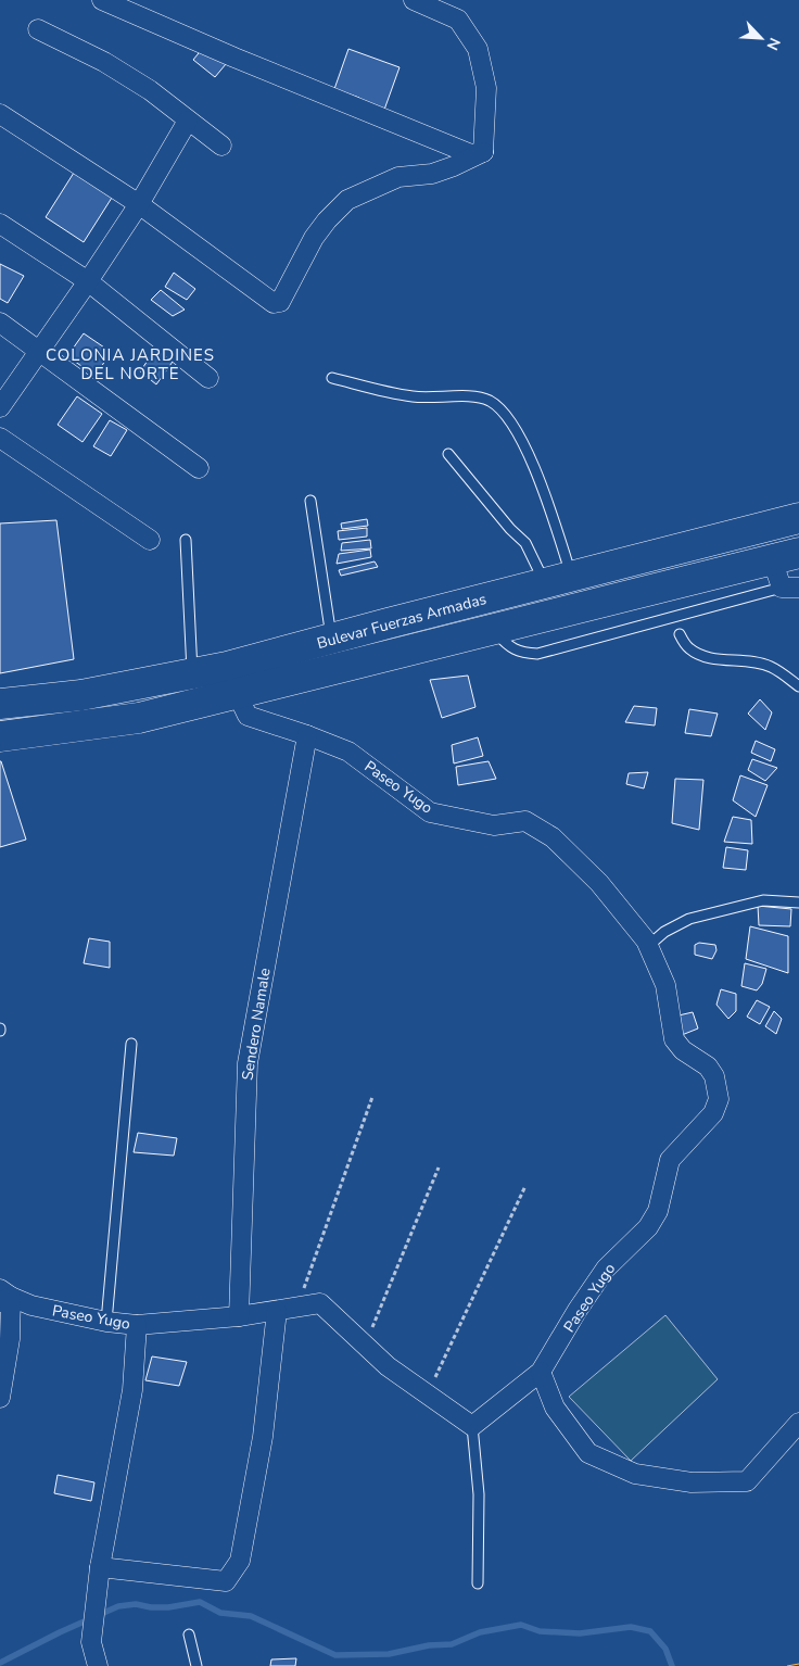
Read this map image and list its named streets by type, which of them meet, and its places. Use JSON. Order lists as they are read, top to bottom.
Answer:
{
  "streets": {
    "highway": ["Bulevar Fuerzas Armadas"],
    "street": ["Paseo Yugo", "Sendero Namale"]
  },
  "crossings": [
    ["Bulevar Fuerzas Armadas", "Paseo Yugo"],
    ["Paseo Yugo", "Sendero Namale"]
  ],
  "districts": ["COLONIA JARDINES DEL NORTE"],
  "north": "bottom right"
}
